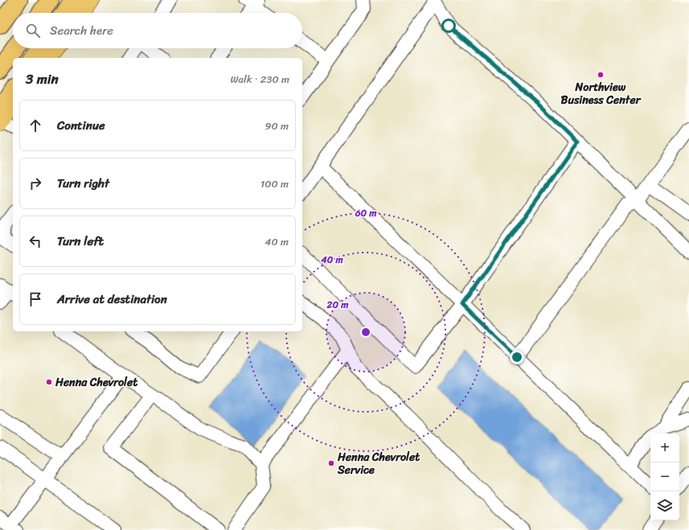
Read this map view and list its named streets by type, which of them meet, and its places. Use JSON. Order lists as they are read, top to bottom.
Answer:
{
  "places": ["Northview Business Center", "Henna Chevrolet", "Henna Chevrolet Service"],
  "page": {
    "search": "Search here",
    "heading": ["3 min", "Walk · 230 m"],
    "list": [
      ["Continue", "90 m"],
      ["Turn right", "100 m"],
      ["Turn left", "40 m"],
      "Arrive at destination"
    ],
    "map_buttons": ["+", "−"]
  },
  "rings": ["60 m", "40 m", "20 m"]
}
